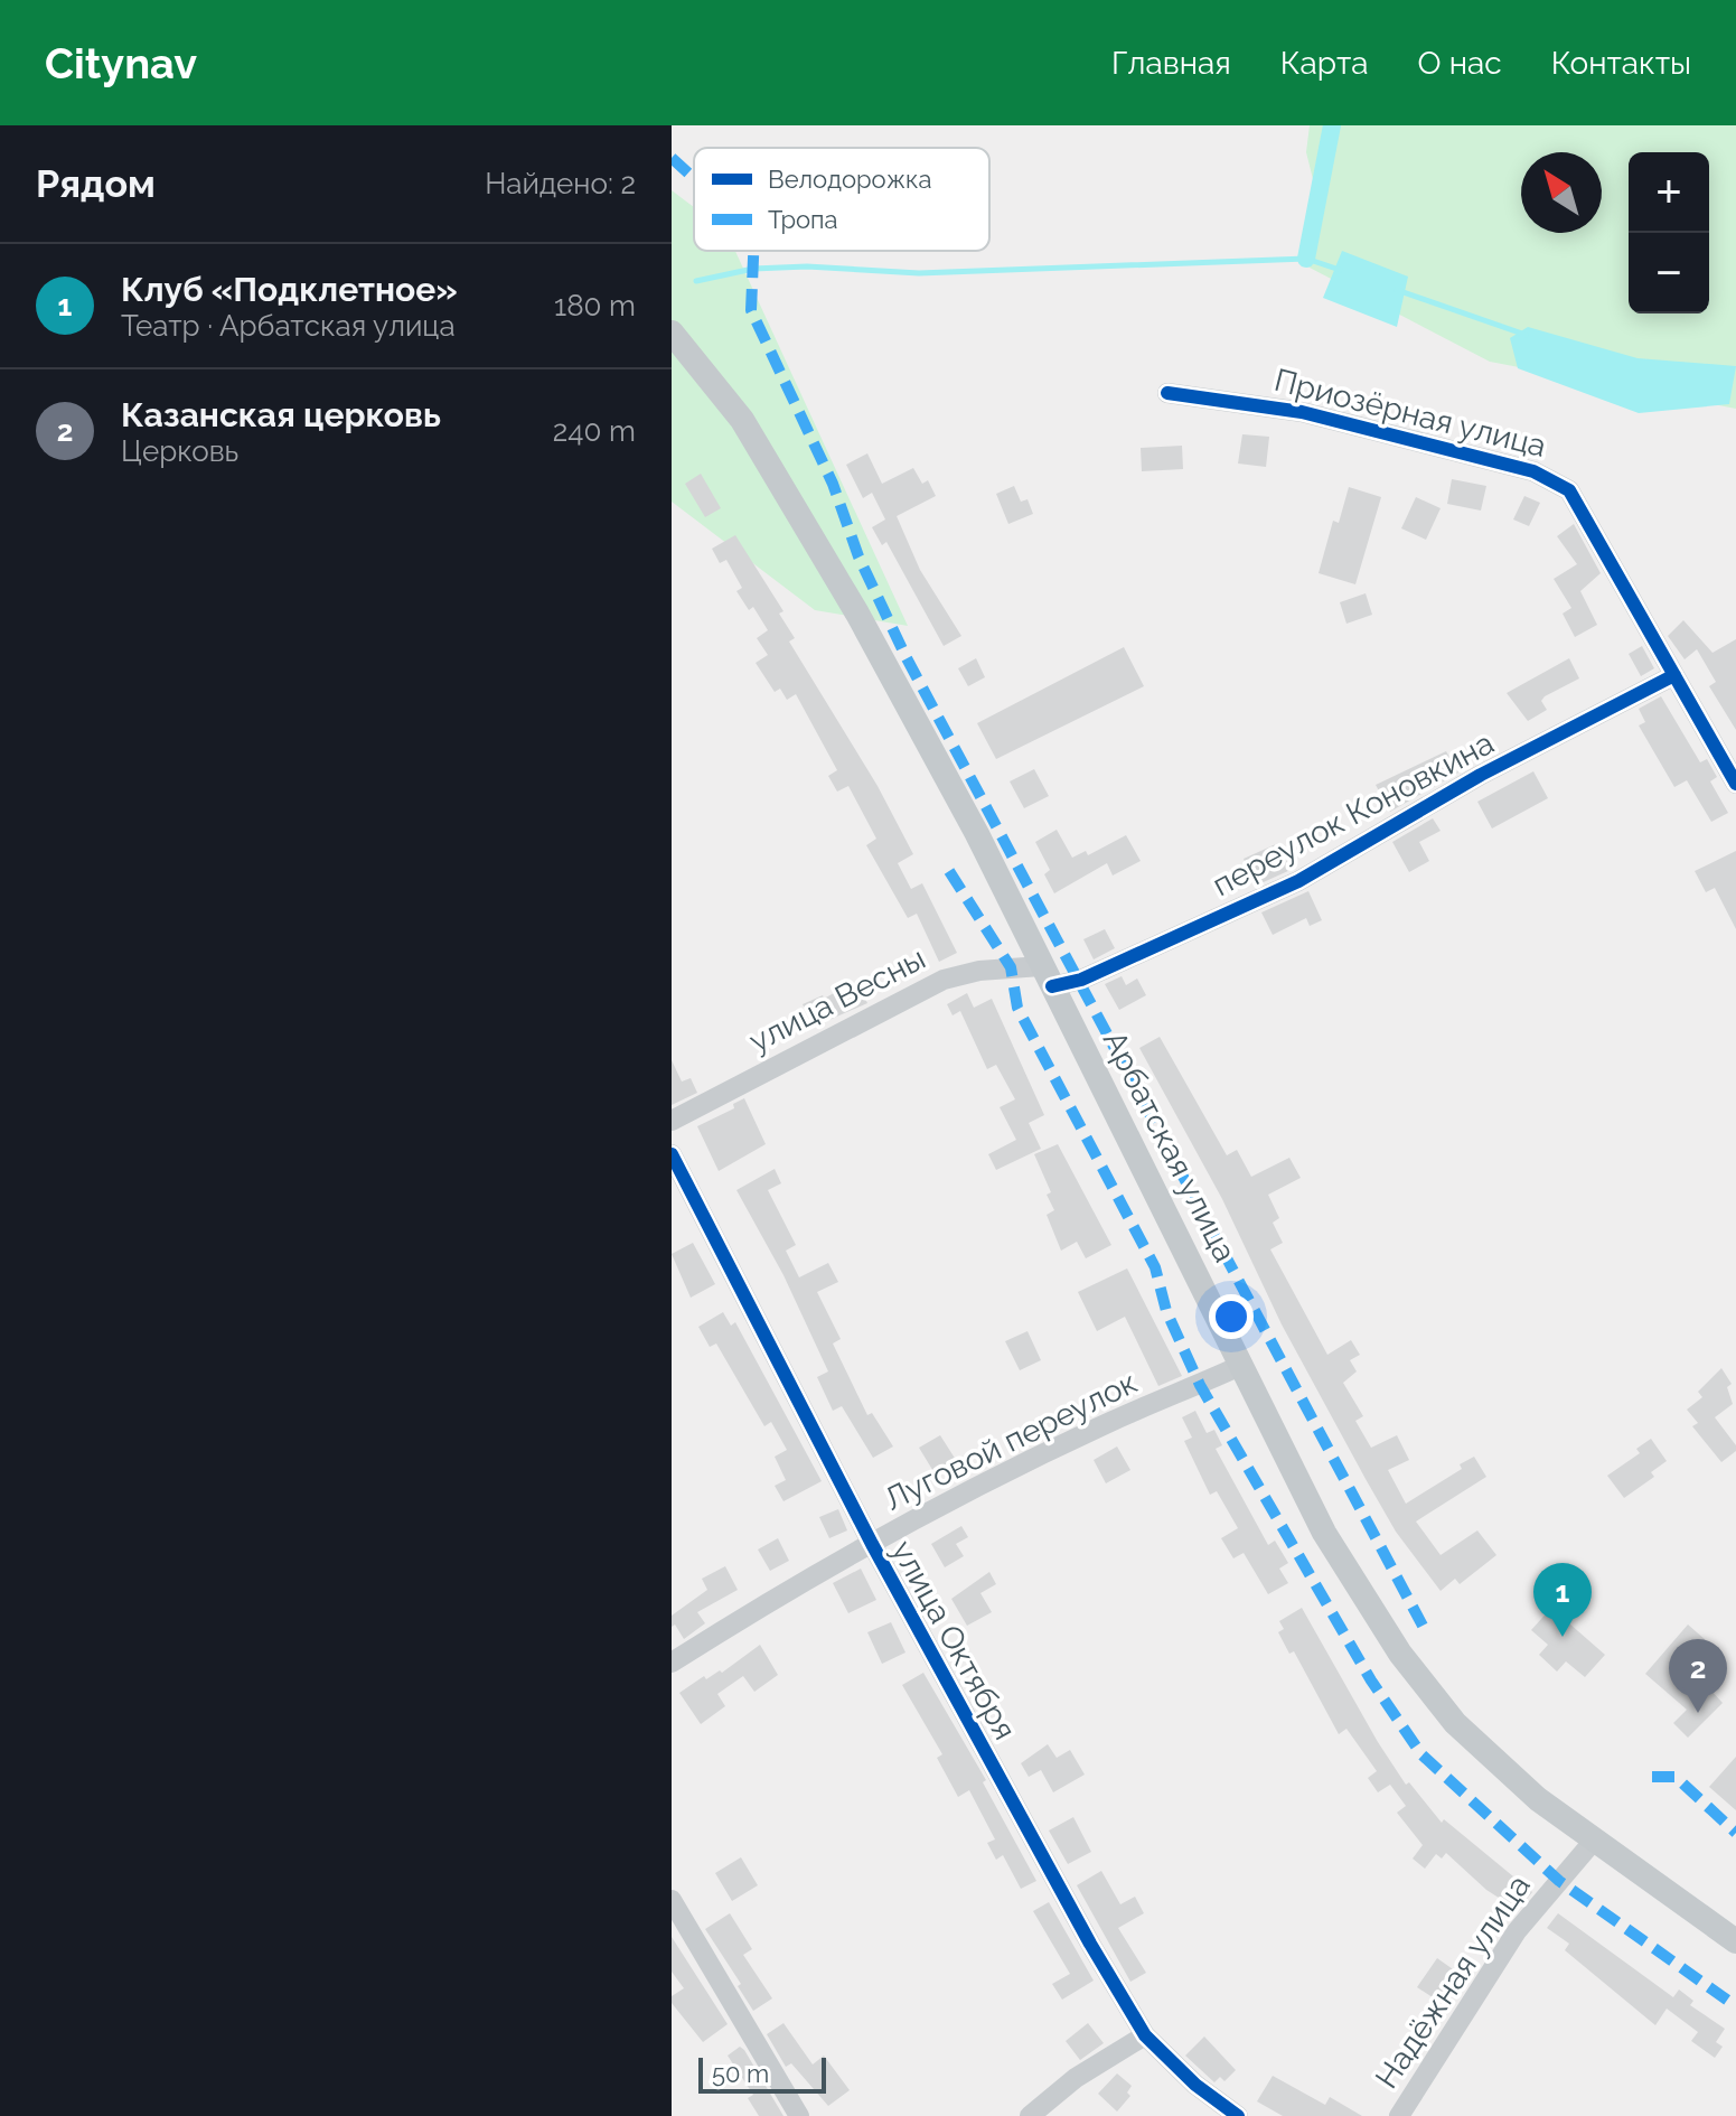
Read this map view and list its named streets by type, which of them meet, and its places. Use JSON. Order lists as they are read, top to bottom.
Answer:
{
  "streets": {
    "main road": ["Арбатская улица"],
    "street": [
      "Приозёрная улица",
      "переулок Коновкина",
      "улица Весны",
      "Луговой переулок",
      "улица Октября",
      "Надёжная улица"
    ]
  },
  "crossings": [
    ["Приозёрная улица", "переулок Коновкина"],
    ["переулок Коновкина", "улица Весны"],
    ["переулок Коновкина", "Арбатская улица"],
    ["улица Весны", "Арбатская улица"],
    ["Арбатская улица", "Луговой переулок"],
    ["Арбатская улица", "Надёжная улица"],
    ["Луговой переулок", "улица Октября"]
  ],
  "legend": ["Велодорожка", "Тропа"],
  "scale_bar": "50 m",
  "north": "top left",
  "page": {
    "header": "Citynav",
    "nav": [
      "Главная",
      "Карта",
      "О нас",
      "Контакты"
    ],
    "heading": ["Рядом", "Найдено: 2"],
    "map_buttons": ["+", "−"],
    "list": [
      {
        "mark": "1",
        "name": "Клуб «Подклетное»",
        "note": "Театр · Арбатская улица",
        "value": "180 m"
      },
      {
        "mark": "2",
        "name": "Казанская церковь",
        "note": "Церковь",
        "value": "240 m"
      }
    ],
    "pins": ["1", "2"],
    "scale": "50 m"
  }
}
